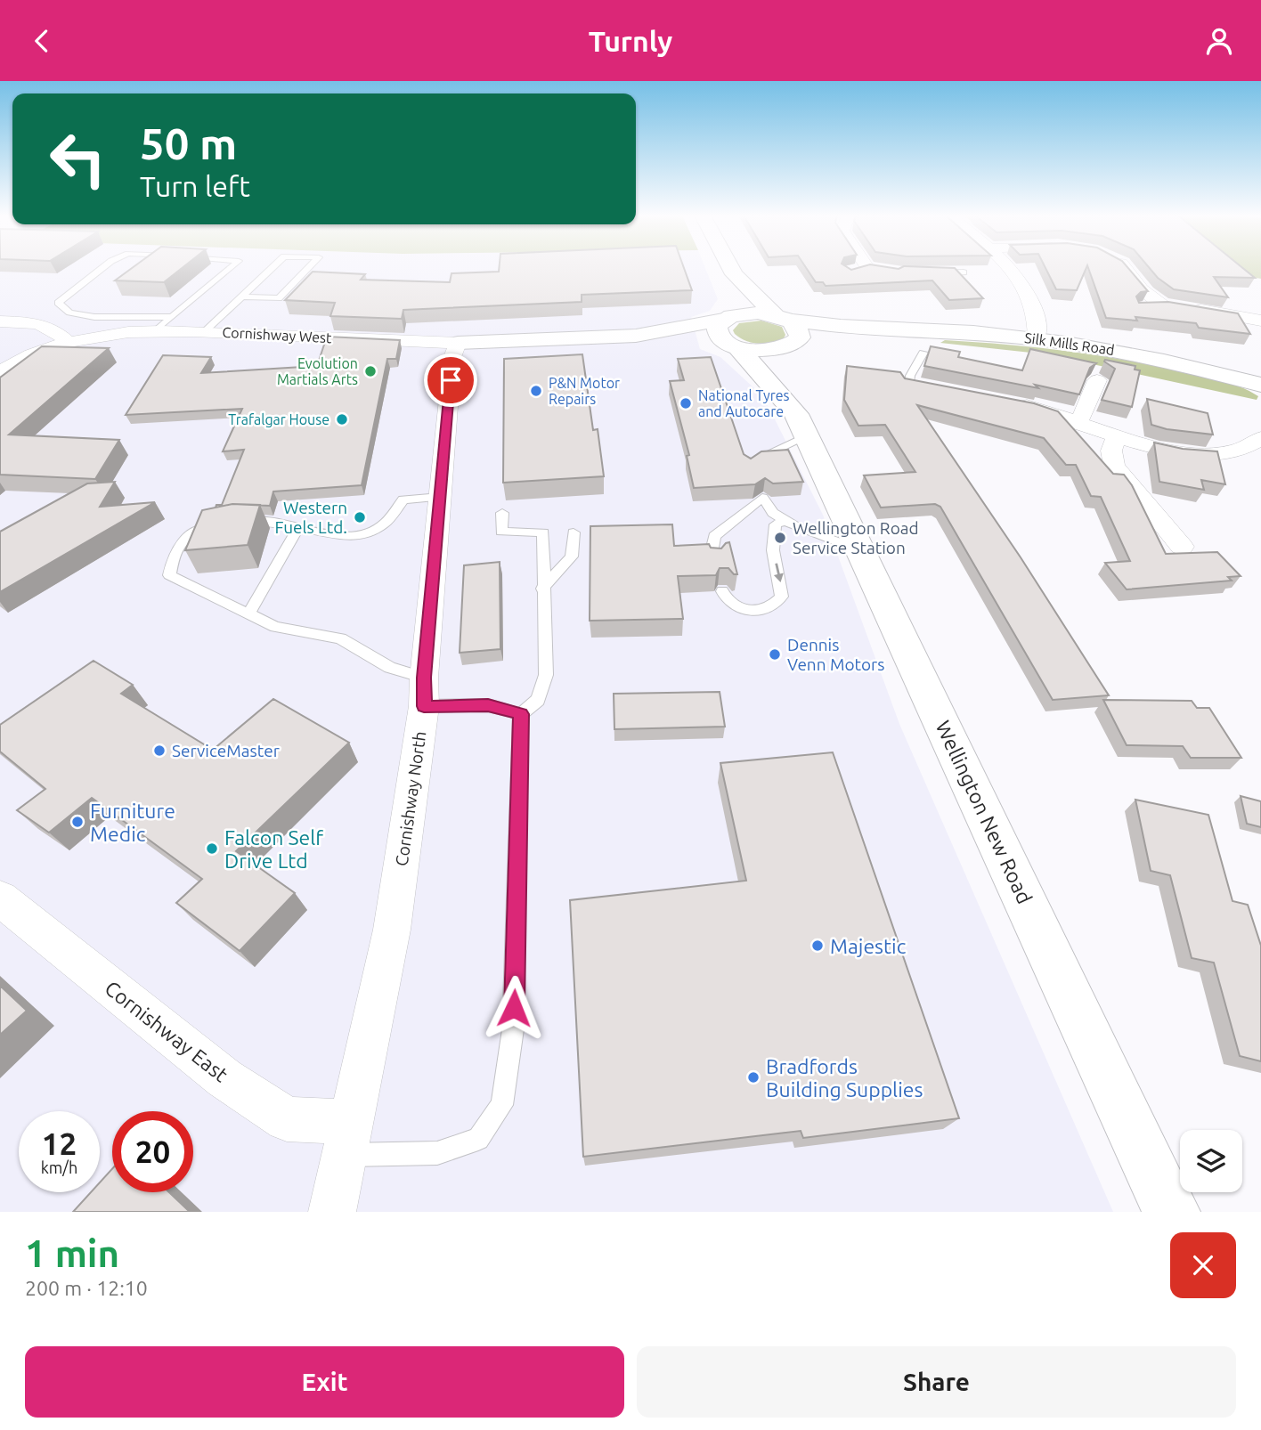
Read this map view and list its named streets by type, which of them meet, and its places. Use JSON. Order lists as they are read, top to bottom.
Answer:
{
  "streets": {
    "main road": ["Cornishway West", "Silk Mills Road", "Wellington New Road"],
    "street": ["Cornishway North", "Cornishway East"]
  },
  "crossings": [
    ["Cornishway West", "Silk Mills Road"],
    ["Cornishway West", "Cornishway North"],
    ["Cornishway West", "Wellington New Road"],
    ["Silk Mills Road", "Wellington New Road"],
    ["Cornishway North", "Cornishway East"]
  ],
  "places": [
    "Evolution Martials Arts",
    "P&N Motor Repairs",
    "National Tyres and Autocare",
    "Trafalgar House",
    "Western Fuels Ltd.",
    "Wellington Road Service Station",
    "Dennis Venn Motors",
    "ServiceMaster",
    "Furniture Medic",
    "Falcon Self Drive Ltd",
    "Majestic",
    "Bradfords Building Supplies"
  ],
  "page": {
    "header": "Turnly",
    "turn": ["50 m", "Turn left"],
    "speed": "12 km/h",
    "limit": "20",
    "heading": ["1 min", "200 m · 12:10"],
    "buttons": ["Exit", "Share"]
  }
}
